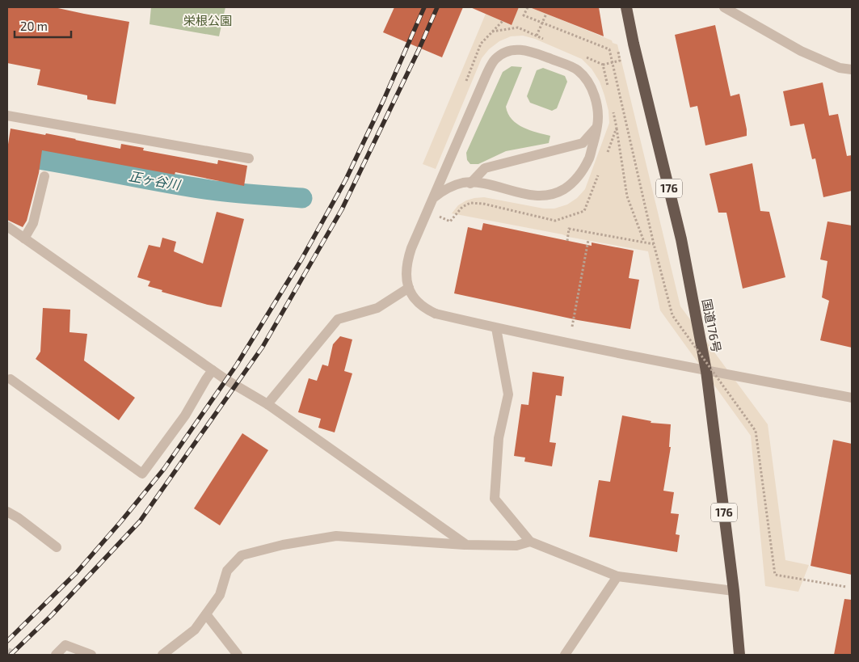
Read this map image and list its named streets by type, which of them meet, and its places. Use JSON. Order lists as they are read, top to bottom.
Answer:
{
  "streets": {
    "highway": ["176", "国道176号"]
  },
  "water": ["正ヶ谷川"],
  "parks": ["栄根公園"],
  "scale_bar": "20 m"
}
